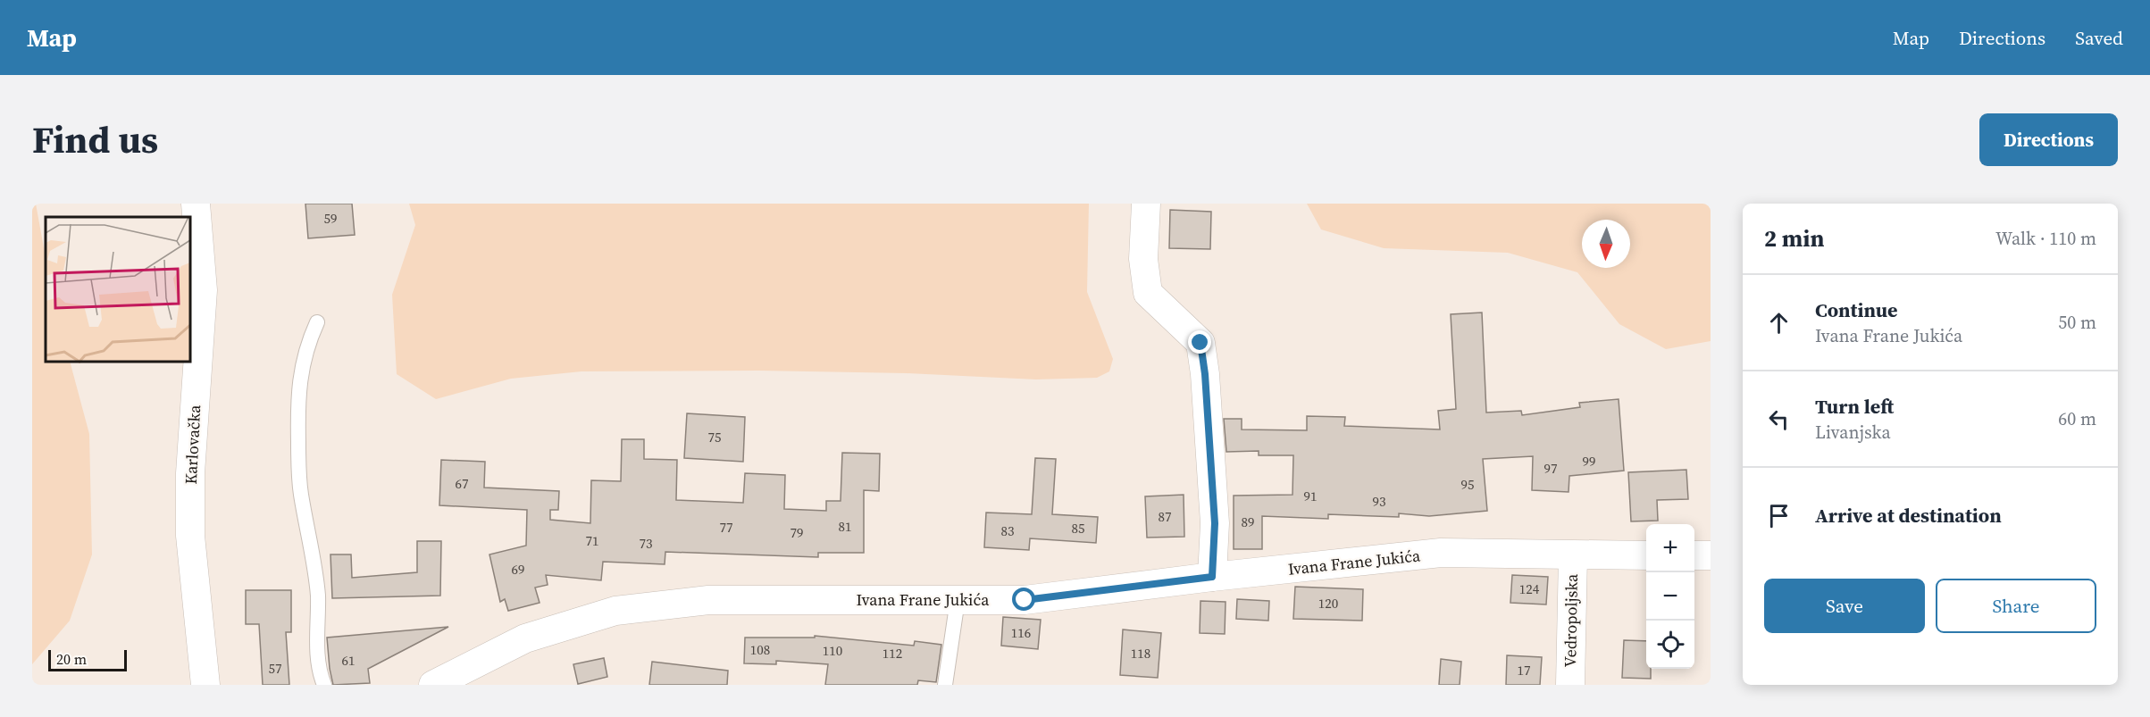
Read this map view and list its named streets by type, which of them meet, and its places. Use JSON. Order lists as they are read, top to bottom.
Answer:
{
  "streets": {
    "street": ["Karlovačka", "Ivana Frane Jukića", "Vedropoljska"]
  },
  "crossings": [
    ["Ivana Frane Jukića", "Vedropoljska"]
  ],
  "house_numbers": [
    "59",
    "75",
    "99",
    "97",
    "67",
    "95",
    "91",
    "93",
    "87",
    "89",
    "81",
    "77",
    "85",
    "83",
    "79",
    "71",
    "73",
    "69",
    "124",
    "120",
    "116",
    "108",
    "110",
    "112",
    "118",
    "61",
    "57",
    "17"
  ],
  "scale_bar": "20 m",
  "north": "bottom",
  "page": {
    "header": "Map",
    "nav": ["Map", "Directions", "Saved"],
    "title": "Find us",
    "buttons": [
      "Directions",
      ["Save", "Share"]
    ],
    "heading": ["2 min", "Walk · 110 m"],
    "list": [
      ["Continue", "Ivana Frane Jukića", "50 m"],
      ["Turn left", "Livanjska", "60 m"],
      "Arrive at destination"
    ],
    "map_buttons": ["+", "−"],
    "scale": "20 m"
  }
}
